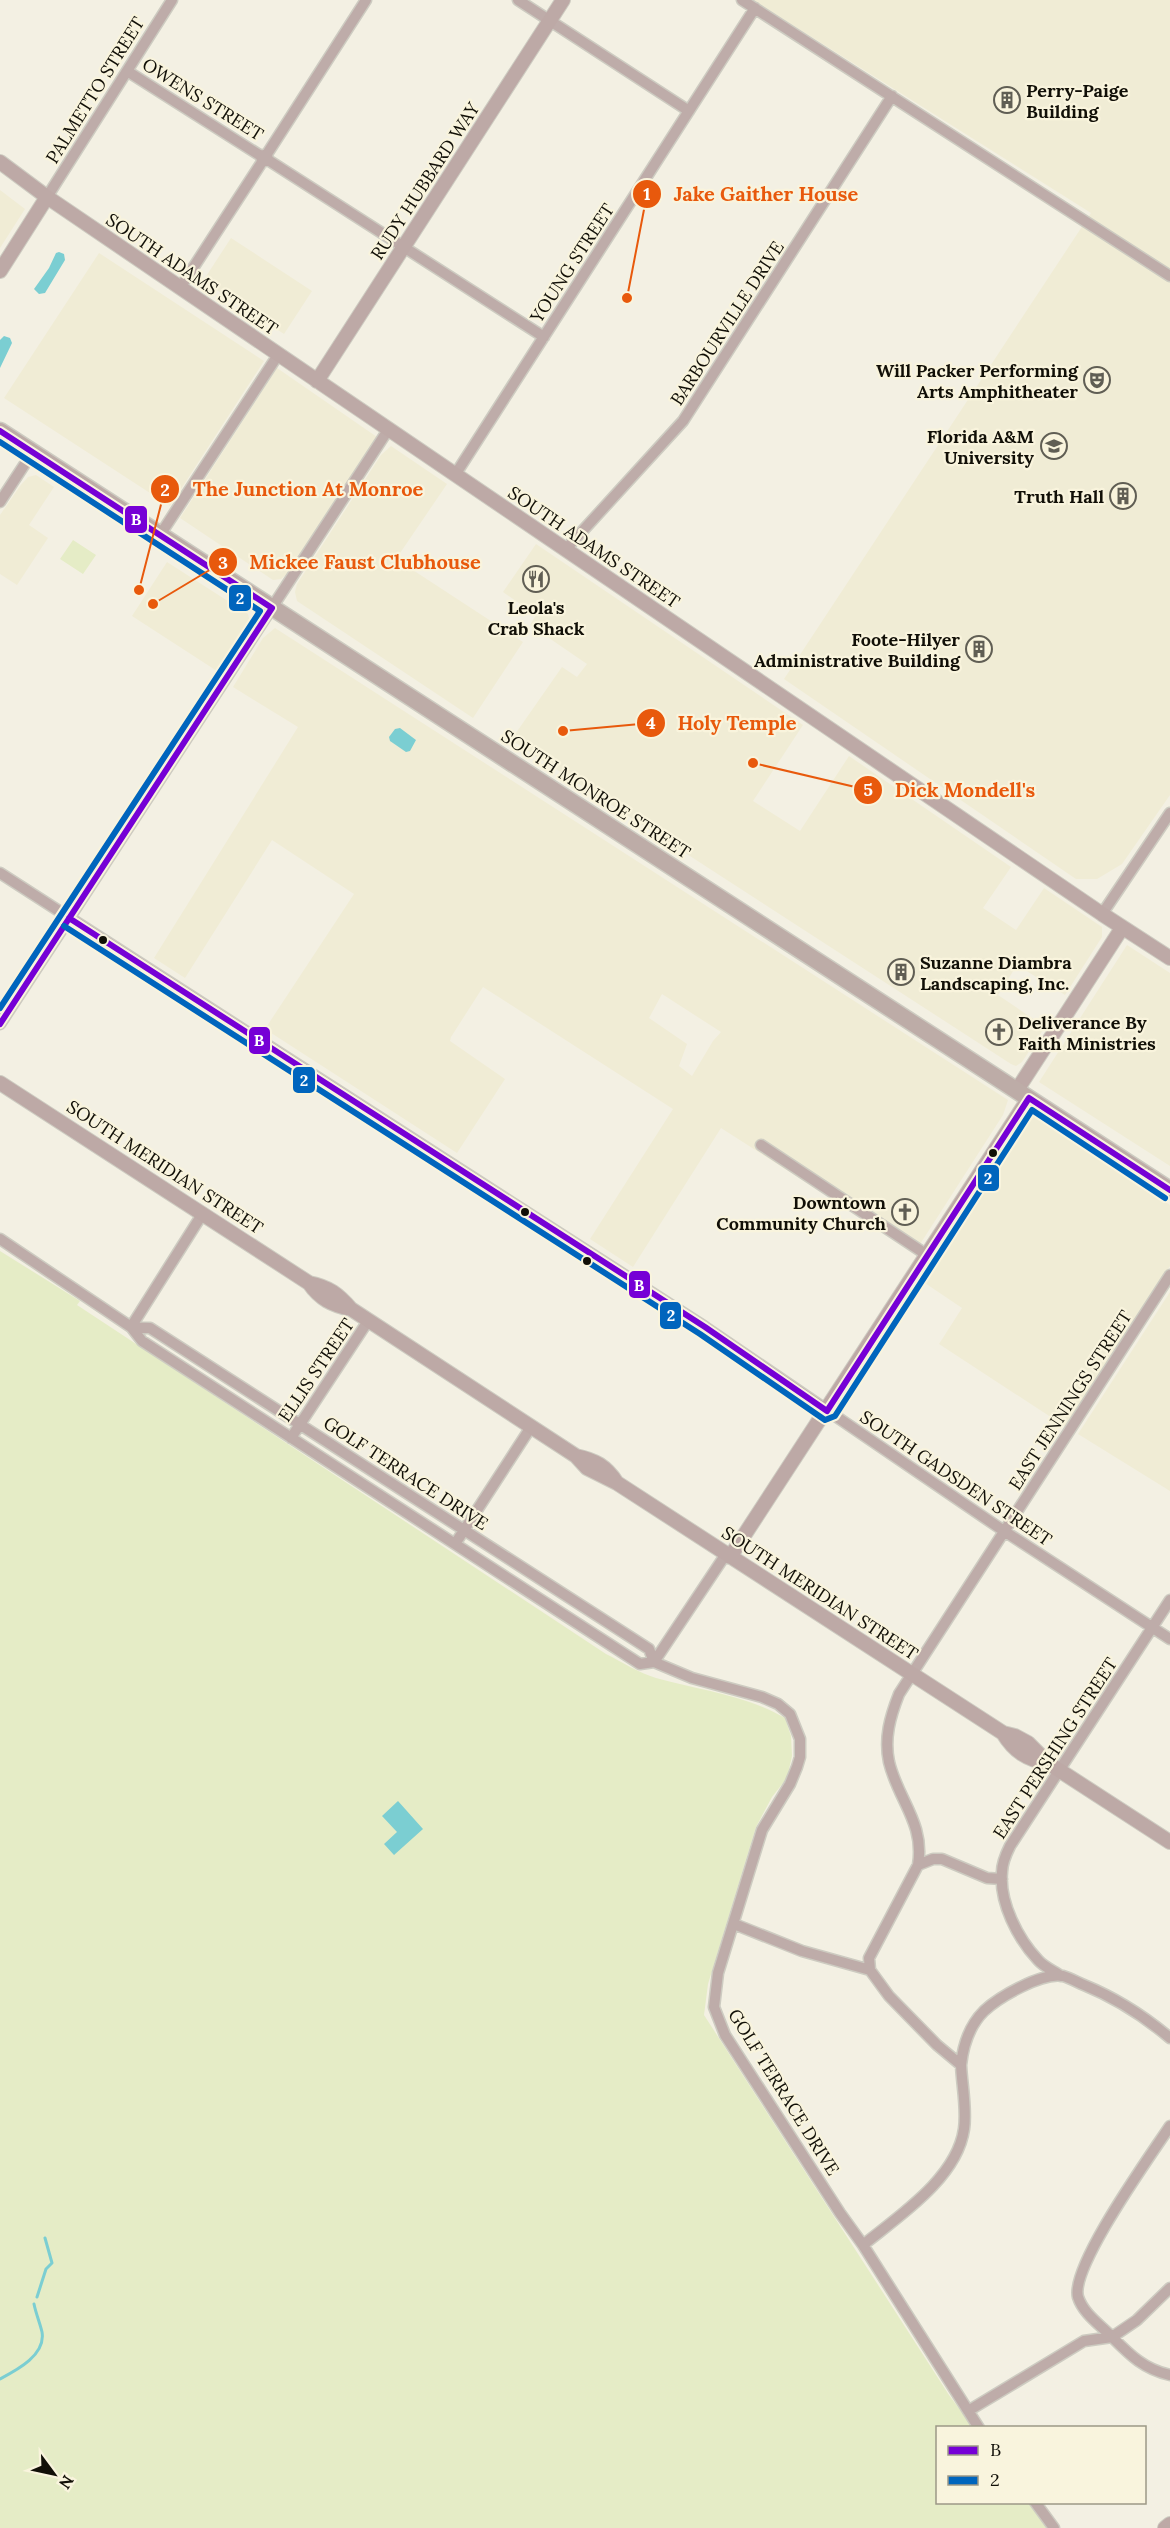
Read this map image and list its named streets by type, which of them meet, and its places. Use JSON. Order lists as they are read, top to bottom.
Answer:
{
  "streets": {
    "main road": ["SOUTH MONROE STREET"],
    "street": [
      "PALMETTO STREET",
      "OWENS STREET",
      "RUDY HUBBARD WAY",
      "YOUNG STREET",
      "SOUTH ADAMS STREET",
      "BARBOURVILLE DRIVE",
      "SOUTH MERIDIAN STREET",
      "ELLIS STREET",
      "EAST JENNINGS STREET",
      "GOLF TERRACE DRIVE",
      "SOUTH GADSDEN STREET",
      "EAST PERSHING STREET"
    ]
  },
  "crossings": [
    ["PALMETTO STREET", "OWENS STREET"],
    ["PALMETTO STREET", "SOUTH ADAMS STREET"],
    ["OWENS STREET", "RUDY HUBBARD WAY"],
    ["OWENS STREET", "YOUNG STREET"],
    ["RUDY HUBBARD WAY", "SOUTH ADAMS STREET"],
    ["YOUNG STREET", "SOUTH ADAMS STREET"],
    ["SOUTH ADAMS STREET", "BARBOURVILLE DRIVE"],
    ["SOUTH MERIDIAN STREET", "ELLIS STREET"],
    ["SOUTH MERIDIAN STREET", "EAST JENNINGS STREET"],
    ["SOUTH MERIDIAN STREET", "EAST PERSHING STREET"],
    ["ELLIS STREET", "GOLF TERRACE DRIVE"],
    ["EAST JENNINGS STREET", "SOUTH GADSDEN STREET"],
    ["SOUTH GADSDEN STREET", "EAST PERSHING STREET"]
  ],
  "places": {
    "building": [
      "Perry-Paige Building",
      "Truth Hall",
      "Foote-Hilyer Administrative Building",
      "Suzanne Diambra Landscaping, Inc."
    ],
    "other": [
      "Jake Gaither House",
      "The Junction At Monroe",
      "Mickee Faust Clubhouse",
      "Holy Temple",
      "Dick Mondell's"
    ],
    "theatre": ["Will Packer Performing Arts Amphitheater"],
    "school or university": ["Florida A&M University"],
    "restaurant": ["Leola's Crab Shack"],
    "church": ["Deliverance By Faith Ministries", "Downtown Community Church"]
  },
  "lines": ["transit line B", "transit line 2"],
  "legend": ["B", "2"],
  "north": "bottom right"
}
